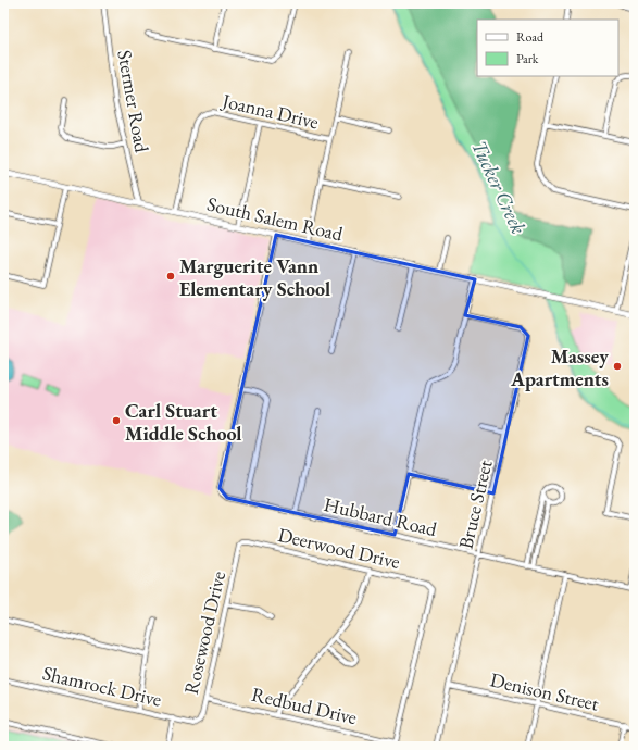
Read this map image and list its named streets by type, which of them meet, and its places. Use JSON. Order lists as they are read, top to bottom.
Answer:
{
  "streets": {
    "main road": ["South Salem Road"],
    "street": [
      "Stermer Road",
      "Joanna Drive",
      "Bruce Street",
      "Hubbard Road",
      "Deerwood Drive",
      "Rosewood Drive",
      "Shamrock Drive",
      "Denison Street",
      "Redbud Drive"
    ]
  },
  "crossings": [
    ["Stermer Road", "South Salem Road"],
    ["Joanna Drive", "South Salem Road"],
    ["Bruce Street", "Hubbard Road"],
    ["Bruce Street", "Denison Street"],
    ["Deerwood Drive", "Rosewood Drive"],
    ["Deerwood Drive", "Redbud Drive"],
    ["Rosewood Drive", "Shamrock Drive"],
    ["Rosewood Drive", "Redbud Drive"]
  ],
  "water": ["Tucker Creek"],
  "places": ["Marguerite Vann Elementary School", "Massey Apartments", "Carl Stuart Middle School"],
  "legend": ["Road", "Park"]
}
